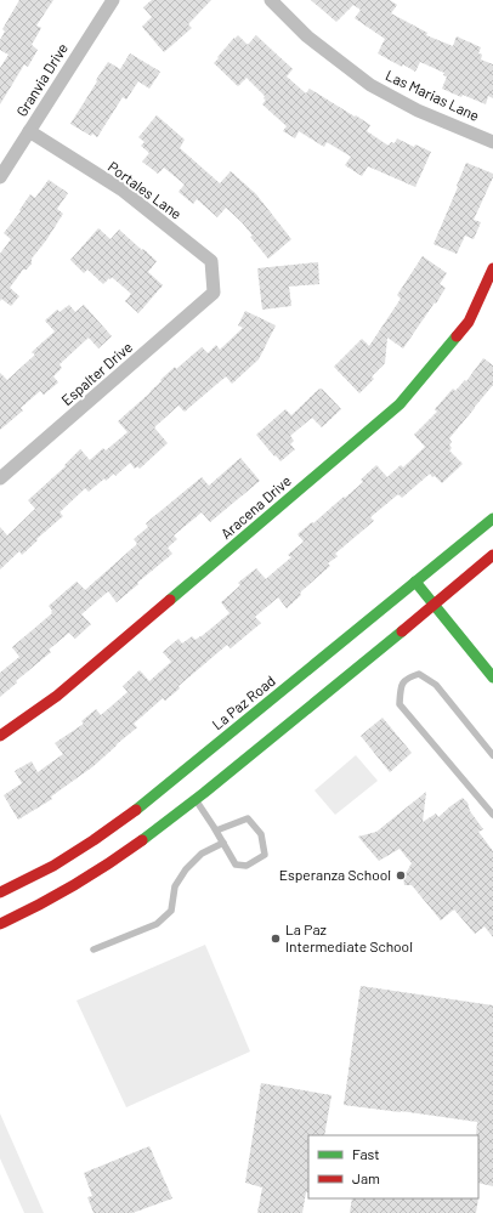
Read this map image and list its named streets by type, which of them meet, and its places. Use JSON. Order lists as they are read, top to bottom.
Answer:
{
  "streets": {
    "main road": ["Aracena Drive", "La Paz Road"],
    "street": [
      "Granvia Drive",
      "Las Marias Lane",
      "Portales Lane",
      "Espalter Drive"
    ]
  },
  "crossings": [
    ["Granvia Drive", "Portales Lane"],
    ["Portales Lane", "Espalter Drive"]
  ],
  "places": ["Esperanza School", "La Paz Intermediate School"],
  "legend": ["Fast", "Jam"]
}
